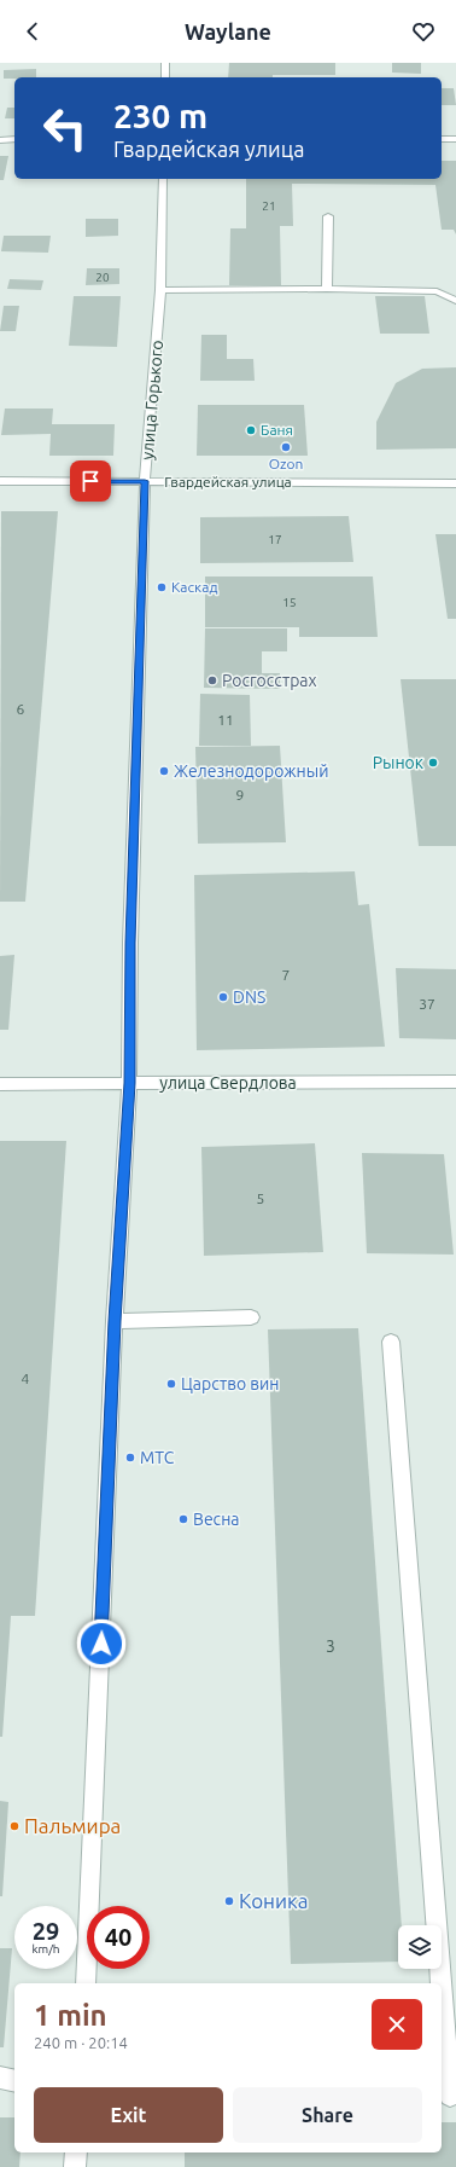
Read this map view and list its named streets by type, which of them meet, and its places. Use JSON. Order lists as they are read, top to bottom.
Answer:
{
  "streets": {
    "street": ["улица Горького", "Гвардейская улица", "улица Свердлова"]
  },
  "crossings": [
    ["улица Горького", "Гвардейская улица"],
    ["улица Горького", "улица Свердлова"]
  ],
  "places": [
    "Баня",
    "Ozon",
    "Каскад",
    "Росгосстрах",
    "Рынок",
    "Железнодорожный",
    "DNS",
    "Царство вин",
    "МТС",
    "Весна",
    "Пальмира",
    "Коника"
  ],
  "house_numbers": [
    "21",
    "20",
    "17",
    "15",
    "6",
    "11",
    "9",
    "7",
    "37",
    "5",
    "4",
    "3"
  ],
  "page": {
    "header": "Waylane",
    "turn": ["230 m", "Гвардейская улица"],
    "speed": "29 km/h",
    "limit": "40",
    "heading": ["1 min", "240 m · 20:14"],
    "buttons": ["Exit", "Share"]
  }
}
